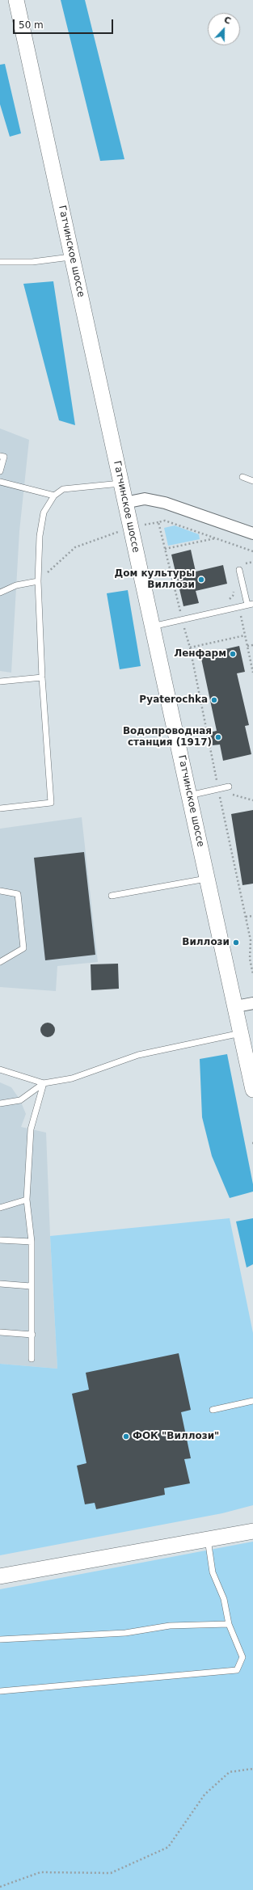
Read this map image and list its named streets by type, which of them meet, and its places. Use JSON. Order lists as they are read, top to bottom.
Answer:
{
  "streets": {
    "main road": ["Гатчинское шоссе"]
  },
  "places": [
    "Дом культуры Виллози",
    "Ленфарм",
    "Pyaterochka",
    "Водопроводная станция (1917)",
    "Виллози",
    "ФОК \"Виллози\""
  ],
  "scale_bar": "50 m",
  "north": "top"
}
